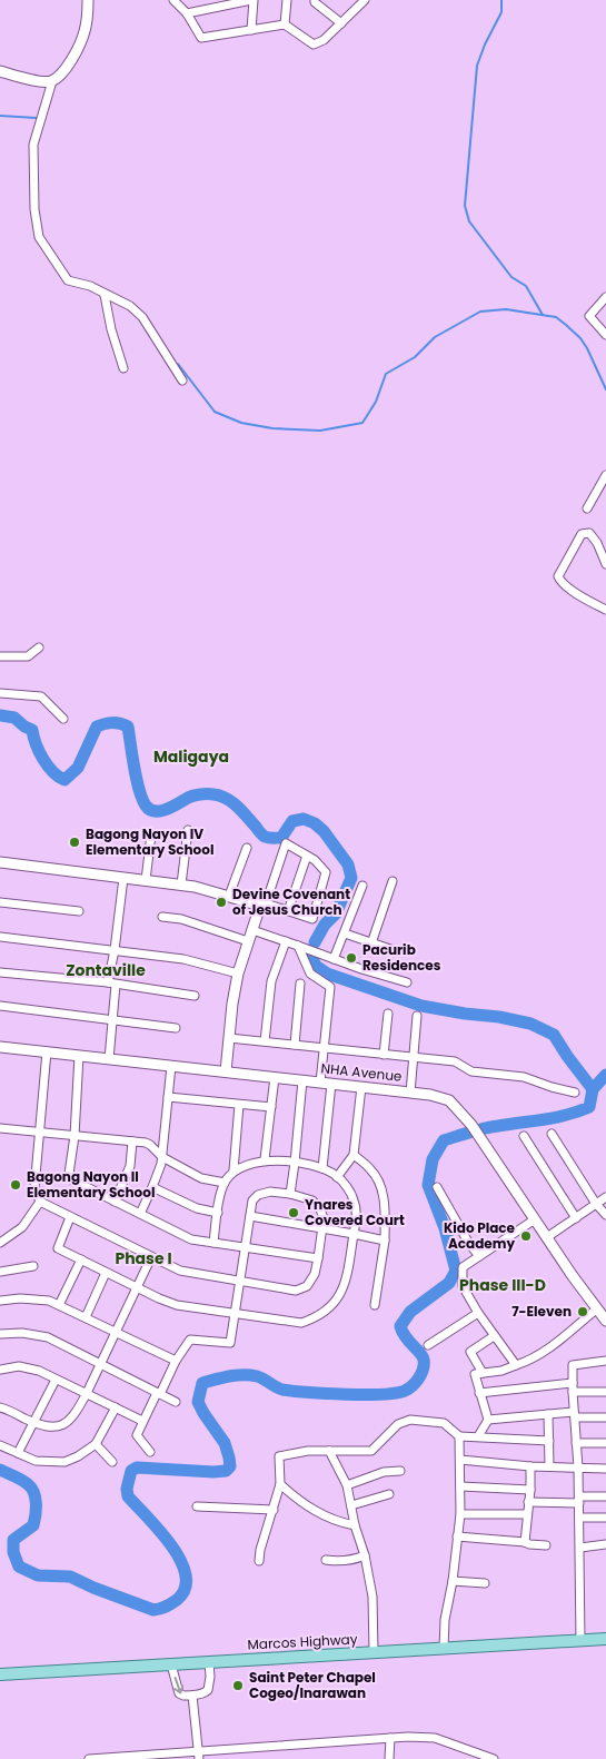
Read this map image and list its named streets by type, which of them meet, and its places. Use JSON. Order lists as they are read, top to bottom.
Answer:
{
  "streets": {
    "main road": ["Marcos Highway"],
    "street": ["NHA Avenue"]
  },
  "districts": [
    "Maligaya",
    "Zontaville",
    "Phase I",
    "Phase III-D"
  ],
  "places": [
    "Bagong Nayon IV Elementary School",
    "Devine Covenant of Jesus Church",
    "Pacurib Residences",
    "Bagong Nayon II Elementary School",
    "Ynares Covered Court",
    "Kido Place Academy",
    "7-Eleven",
    "Saint Peter Chapel Cogeo/Inarawan"
  ]
}
